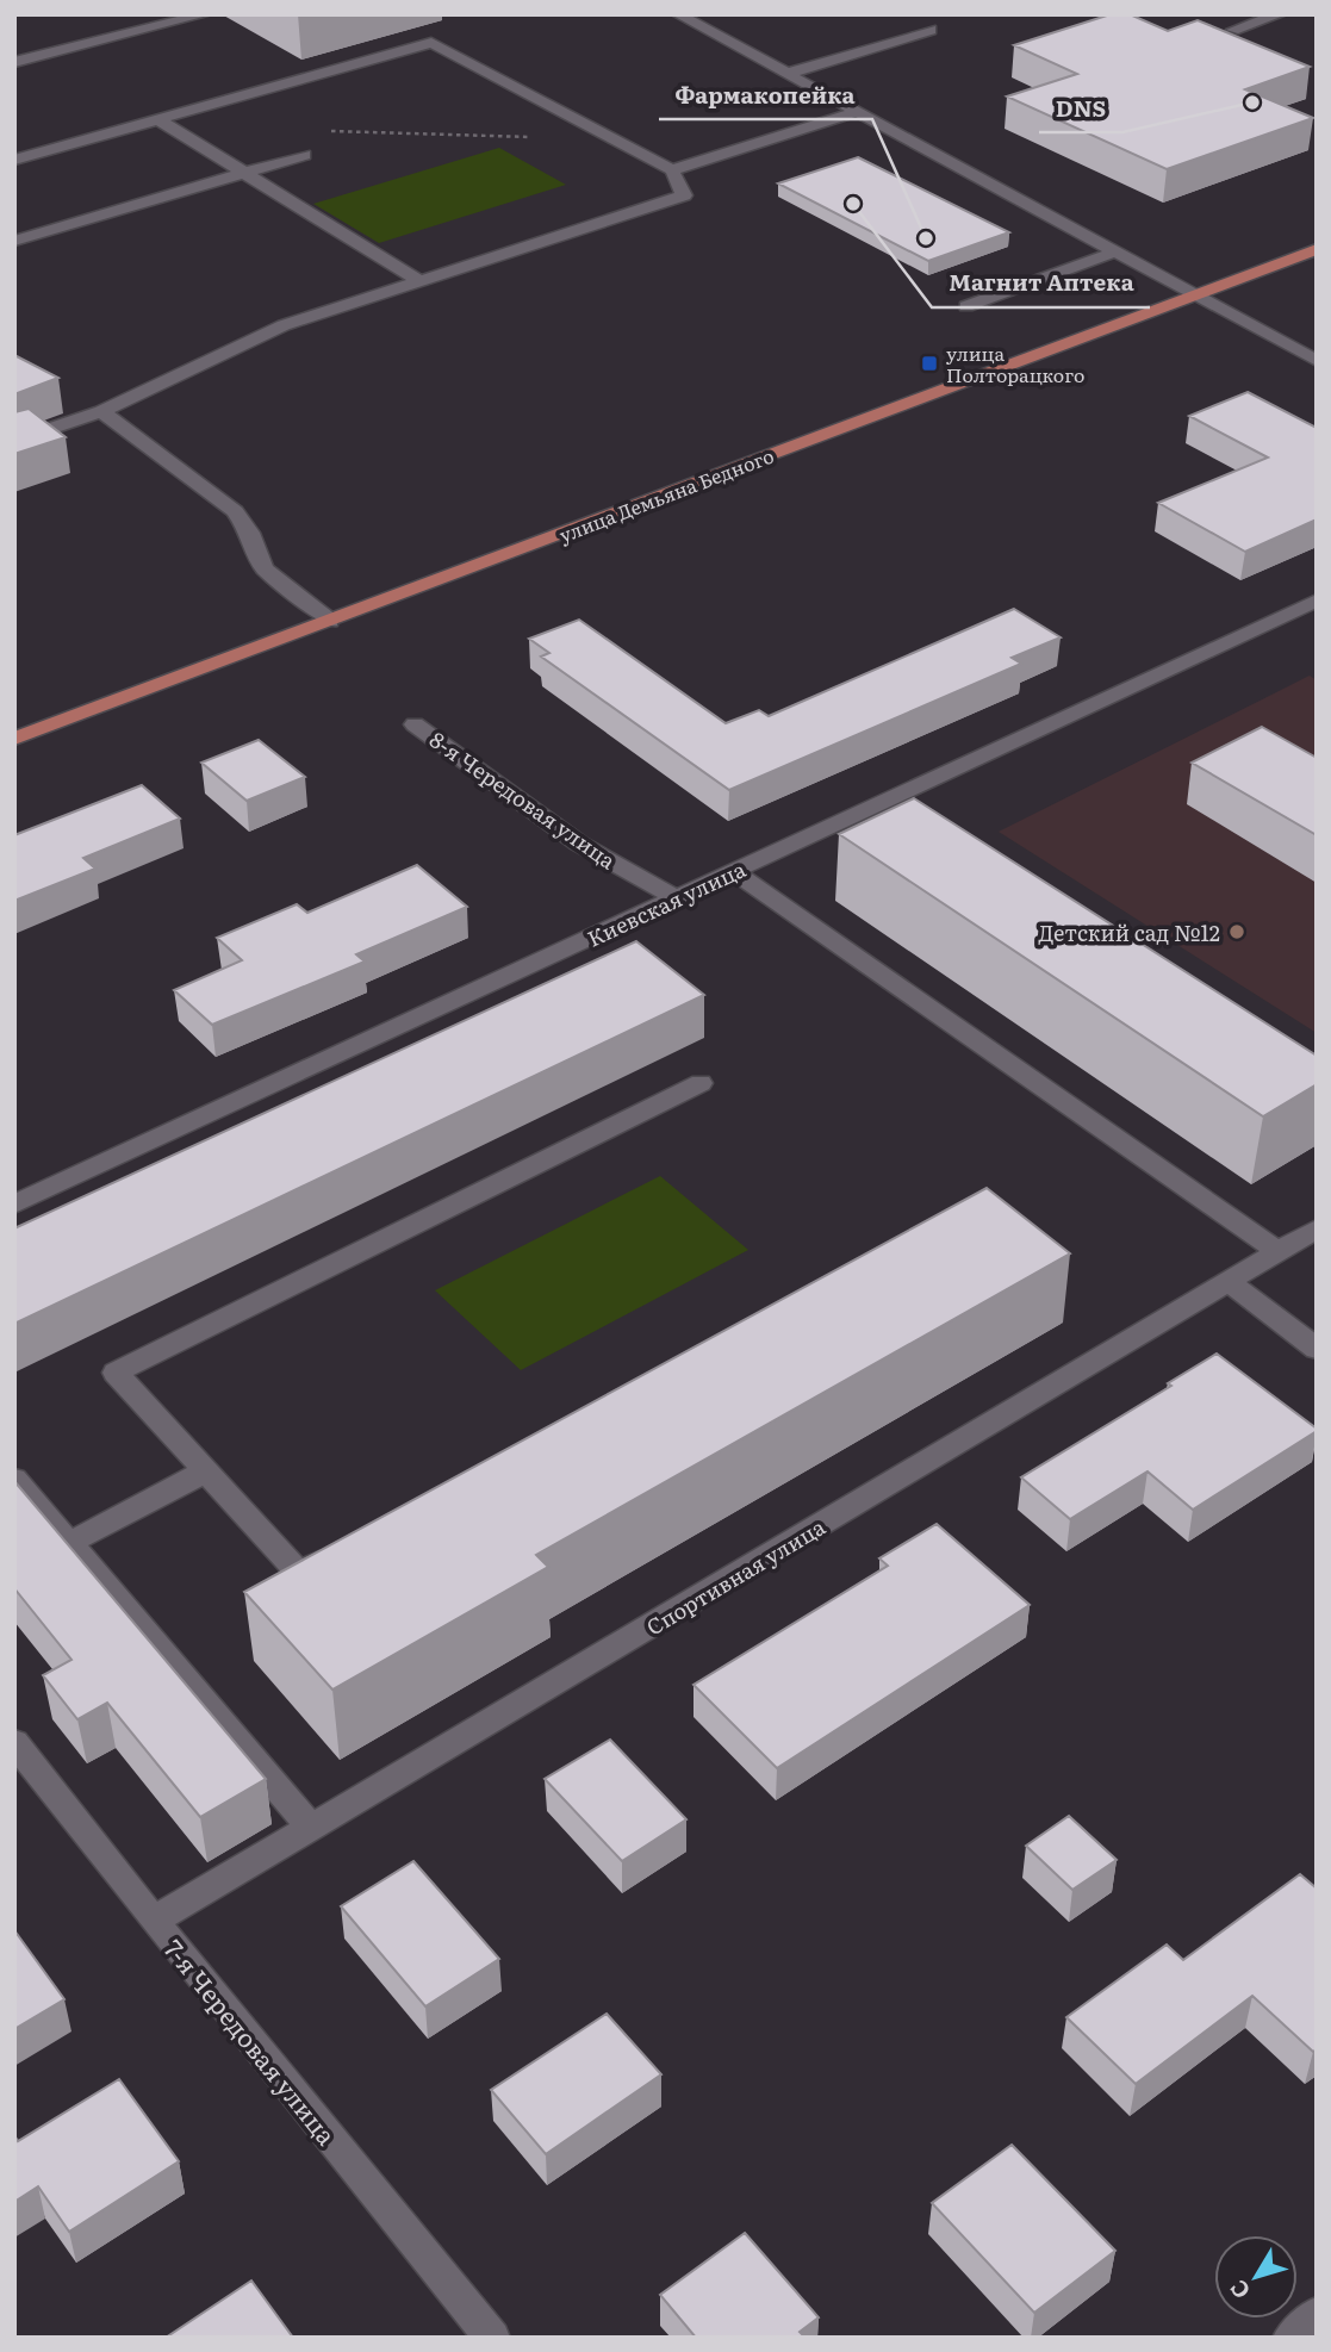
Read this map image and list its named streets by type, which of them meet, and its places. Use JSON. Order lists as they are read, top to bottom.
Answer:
{
  "streets": {
    "main road": ["улица Демьяна Бедного"],
    "street": [
      "8-я Чередовая улица",
      "Киевская улица",
      "Спортивная улица",
      "7-я Чередовая улица"
    ]
  },
  "crossings": [
    ["8-я Чередовая улица", "Киевская улица"],
    ["Спортивная улица", "7-я Чередовая улица"]
  ],
  "places": {
    "other": [
      "DNS",
      "Магнит Аптека",
      "Фармакопейка",
      "Детский сад №12"
    ],
    "transit": ["улица Полторацкого"]
  },
  "north": "bottom left"
}
